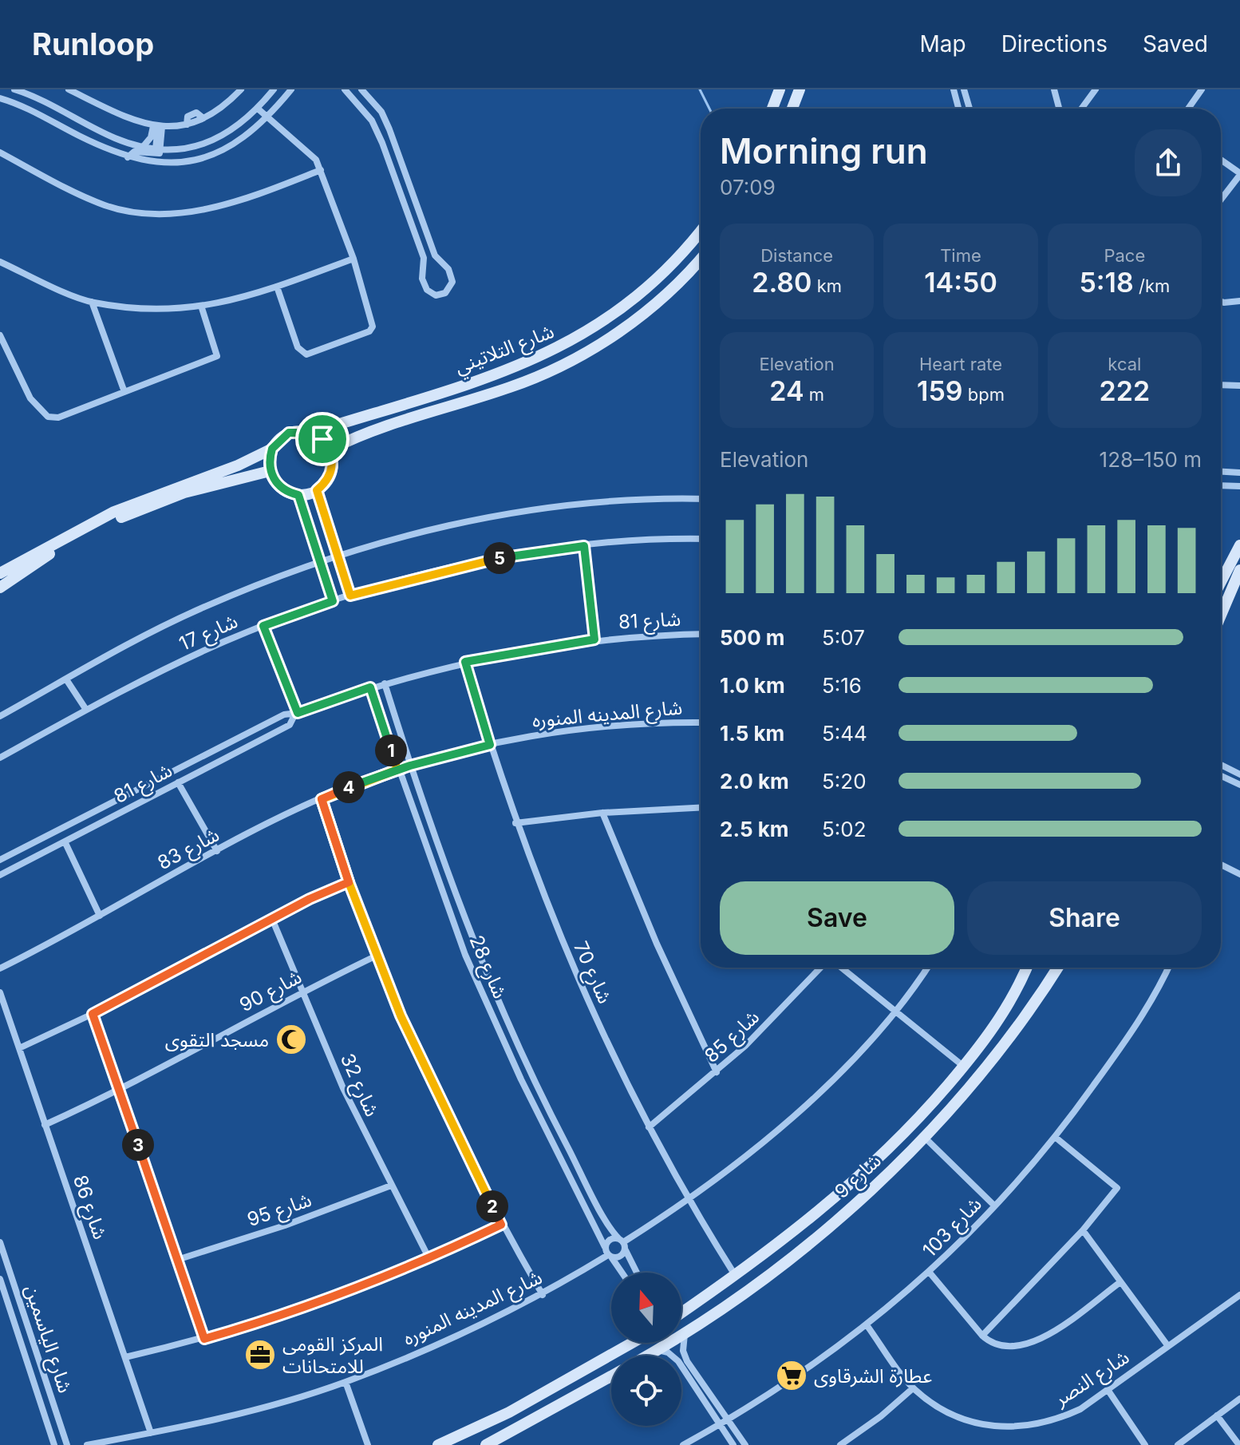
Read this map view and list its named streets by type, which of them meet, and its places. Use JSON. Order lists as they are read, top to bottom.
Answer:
{
  "streets": {
    "main road": ["شارع التلاتيني", "شارع 9"],
    "street": [
      "شارع 81",
      "شارع 17",
      "شارع المدينه المنوره",
      "شارع 83",
      "شارع 28",
      "شارع 70",
      "شارع 90",
      "شارع 85",
      "شارع 32",
      "شارع 86",
      "شارع 95",
      "شارع 103",
      "شارع الياسمين",
      "شارع النصر"
    ]
  },
  "crossings": [
    ["شارع 81", "شارع 28"],
    ["شارع 81", "شارع 70"],
    ["شارع المدينه المنوره", "شارع 83"],
    ["شارع المدينه المنوره", "شارع 28"],
    ["شارع المدينه المنوره", "شارع 70"],
    ["شارع المدينه المنوره", "شارع 86"],
    ["شارع 83", "شارع 28"],
    ["شارع 70", "شارع 85"],
    ["شارع 70", "شارع 9"],
    ["شارع 90", "شارع 32"],
    ["شارع 90", "شارع 86"],
    ["شارع 32", "شارع 95"],
    ["شارع 103", "شارع النصر"]
  ],
  "places": {
    "mosque": ["مسجد التقوى"],
    "office": ["المركز القومى للامتحانات"],
    "supermarket": ["عطارة الشرقاوى"]
  },
  "north": "top",
  "page": {
    "header": "Runloop",
    "nav": ["Map", "Directions", "Saved"],
    "heading": ["Morning run", "07:09"],
    "stats": [
      ["Distance", "2.80 km"],
      ["Time", "14:50"],
      ["Pace", "5:18 /km"],
      ["Elevation", "24 m"],
      ["Heart rate", "159 bpm"],
      ["kcal", "222"]
    ],
    "chart": ["Elevation", "128–150 m"],
    "pins": [
      "5",
      "1",
      "4",
      "3",
      "2"
    ],
    "list": [
      {
        "name": "500 m",
        "note": "5:07"
      },
      {
        "name": "1.0 km",
        "note": "5:16"
      },
      {
        "name": "1.5 km",
        "note": "5:44"
      },
      {
        "name": "2.0 km",
        "note": "5:20"
      },
      {
        "name": "2.5 km",
        "note": "5:02"
      }
    ],
    "buttons": ["Save", "Share"]
  }
}
